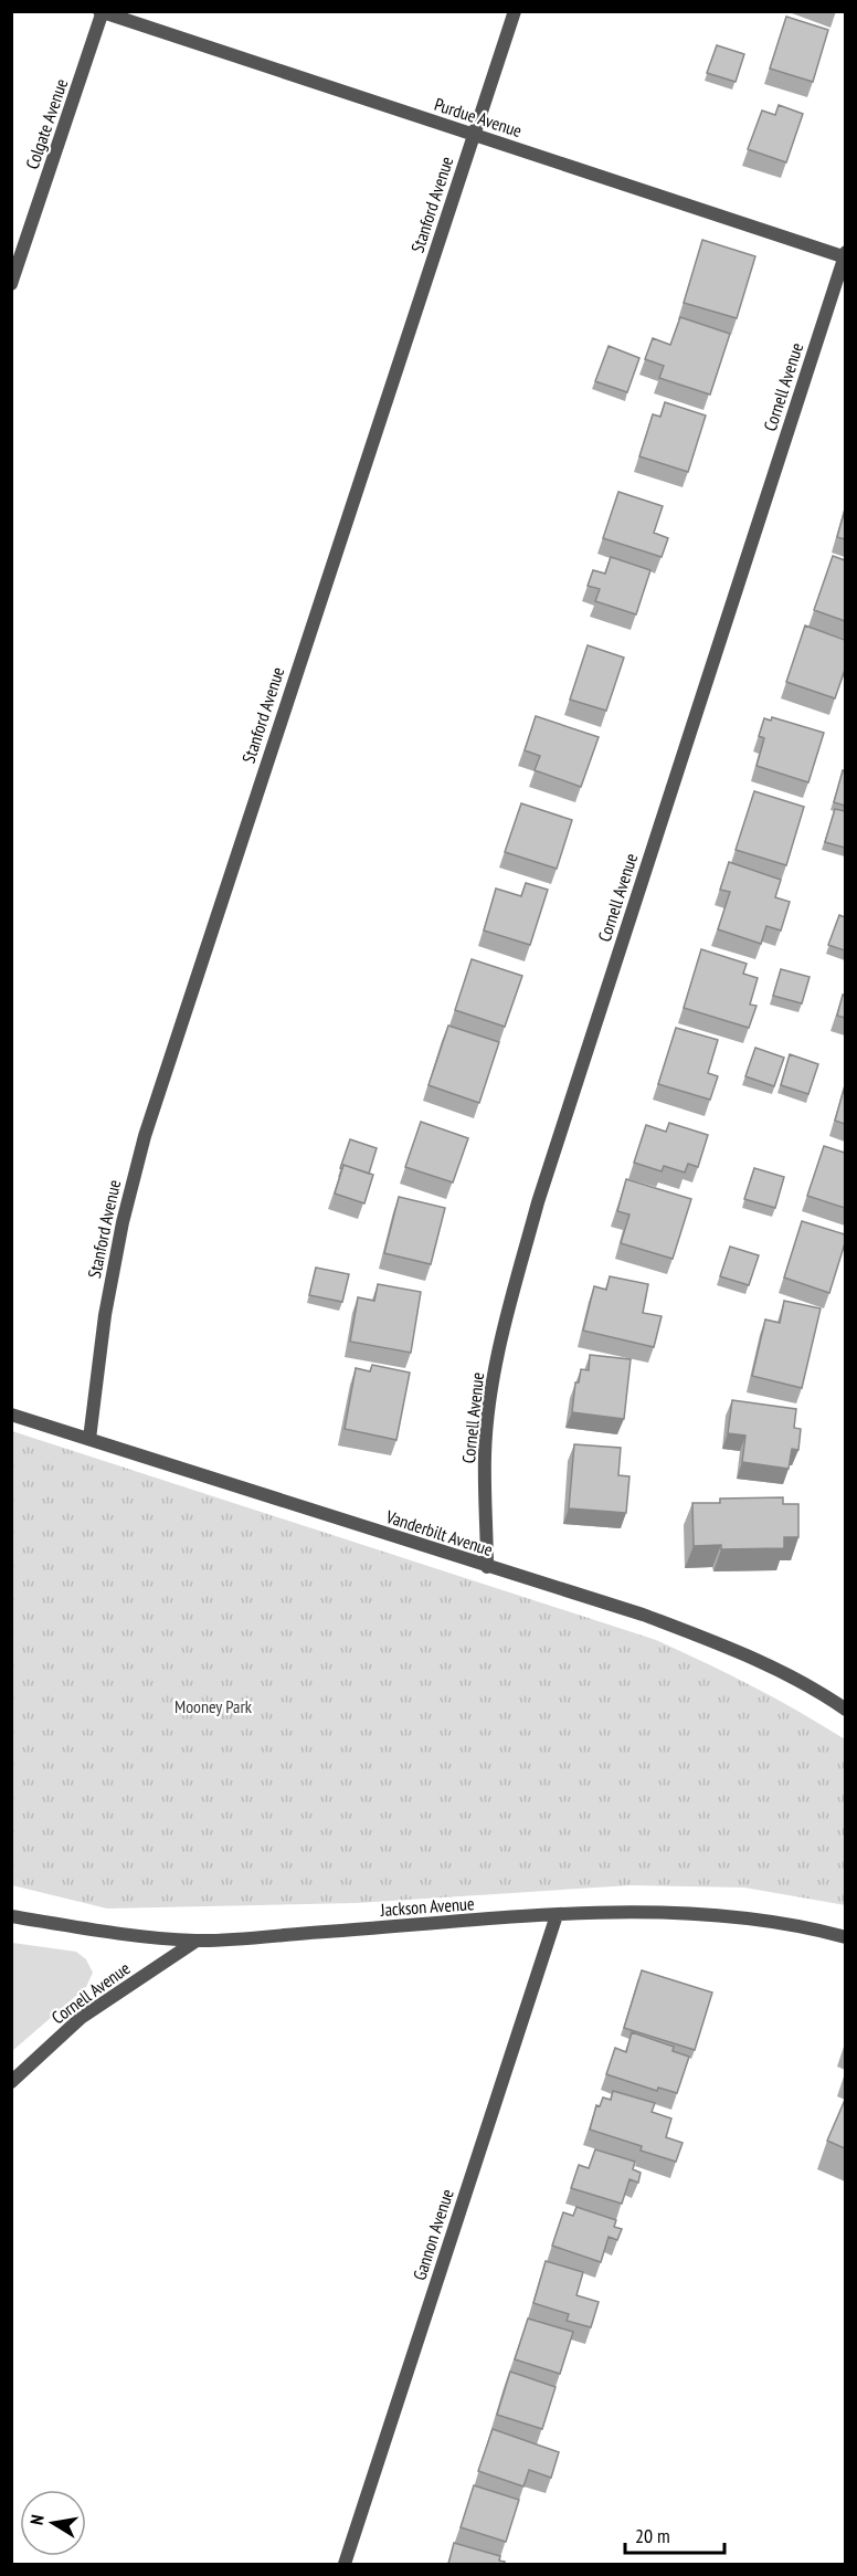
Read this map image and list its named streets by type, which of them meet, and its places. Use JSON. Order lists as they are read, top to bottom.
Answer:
{
  "streets": {
    "street": [
      "Purdue Avenue",
      "Colgate Avenue",
      "Stanford Avenue",
      "Cornell Avenue",
      "Vanderbilt Avenue",
      "Jackson Avenue",
      "Gannon Avenue"
    ]
  },
  "crossings": [
    ["Purdue Avenue", "Colgate Avenue"],
    ["Purdue Avenue", "Stanford Avenue"],
    ["Purdue Avenue", "Cornell Avenue"],
    ["Stanford Avenue", "Vanderbilt Avenue"],
    ["Cornell Avenue", "Vanderbilt Avenue"],
    ["Cornell Avenue", "Jackson Avenue"],
    ["Jackson Avenue", "Gannon Avenue"]
  ],
  "parks": ["Mooney Park"],
  "scale_bar": "20 m",
  "north": "left"
}
